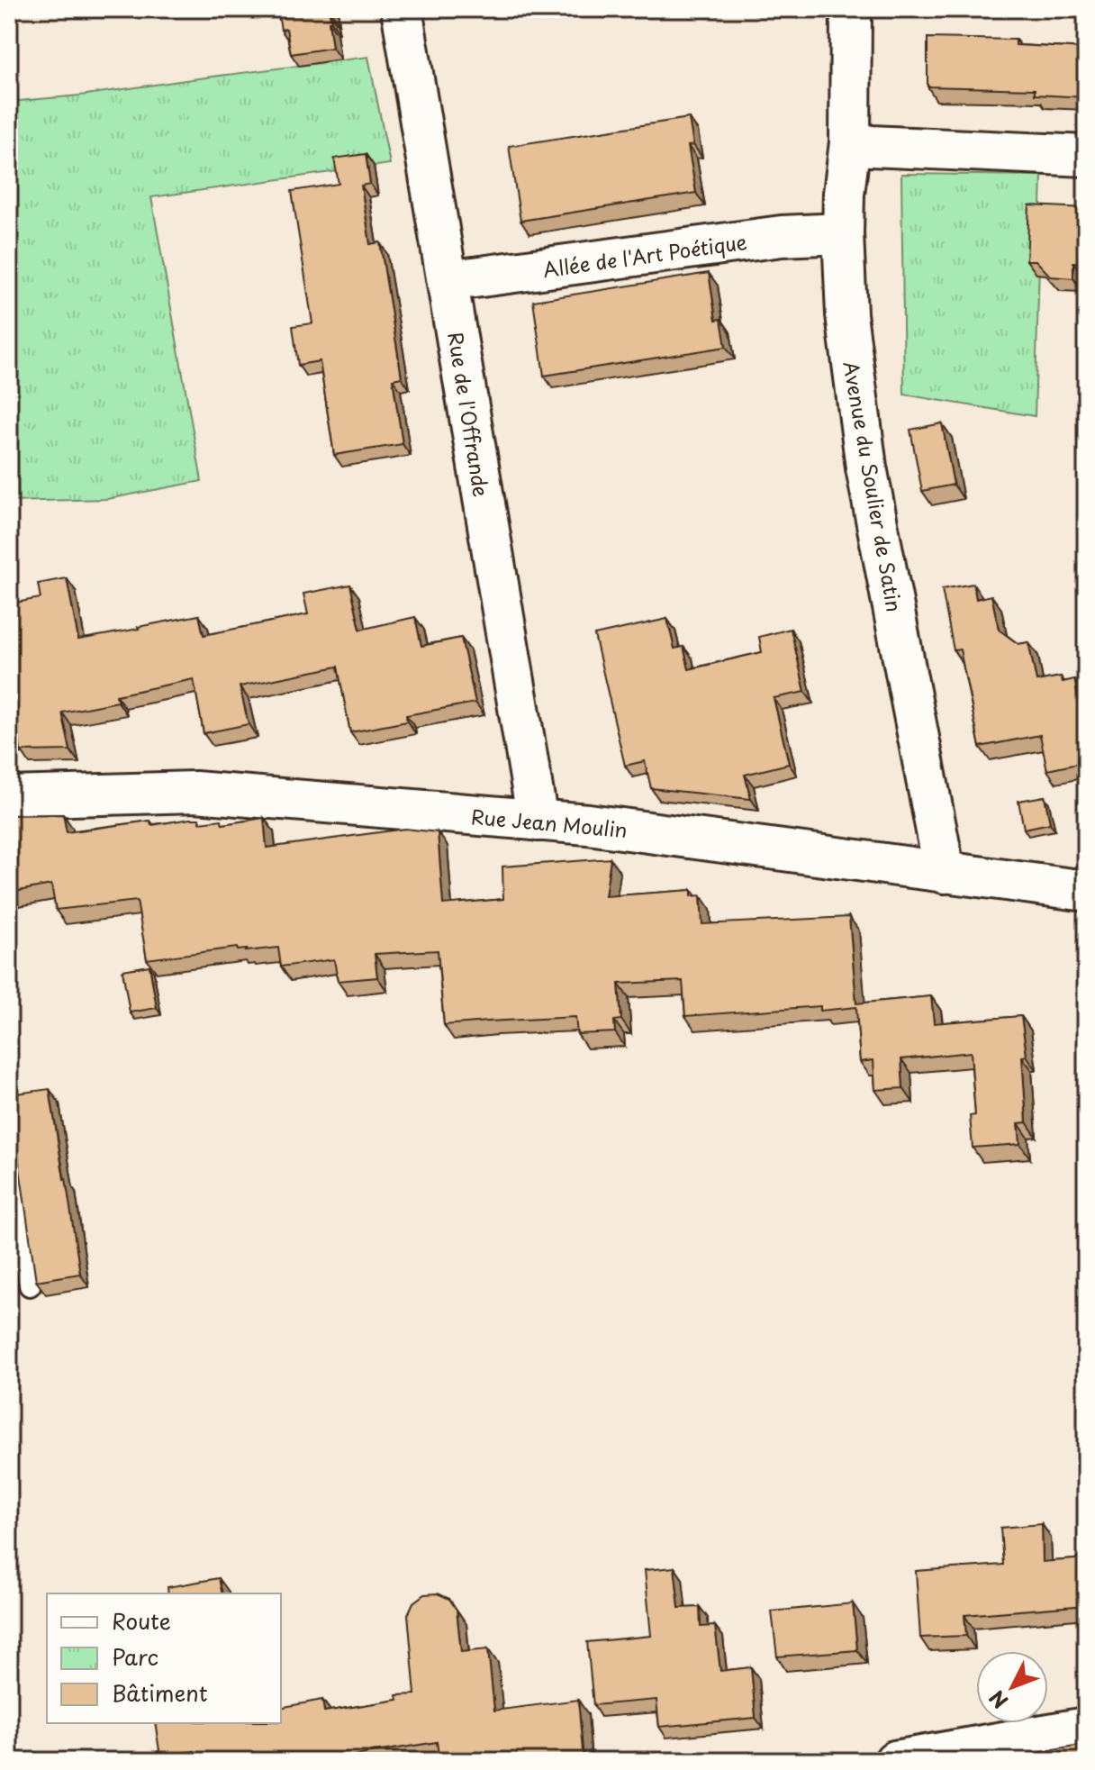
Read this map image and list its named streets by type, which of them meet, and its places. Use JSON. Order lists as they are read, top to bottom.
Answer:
{
  "streets": {
    "street": [
      "Allée de l'Art Poétique",
      "Rue de l'Offrande",
      "Avenue du Soulier de Satin",
      "Rue Jean Moulin"
    ]
  },
  "crossings": [
    ["Allée de l'Art Poétique", "Rue de l'Offrande"],
    ["Allée de l'Art Poétique", "Avenue du Soulier de Satin"],
    ["Rue de l'Offrande", "Rue Jean Moulin"],
    ["Avenue du Soulier de Satin", "Rue Jean Moulin"]
  ],
  "legend": ["Route", "Parc", "Bâtiment"],
  "north": "bottom left"
}
